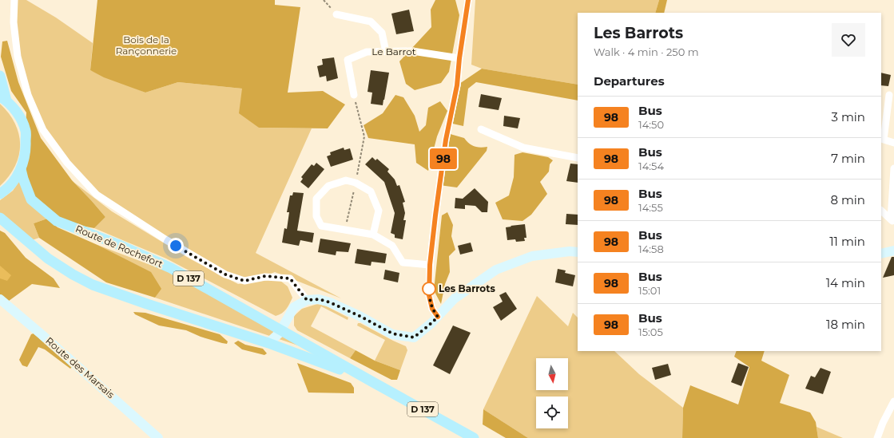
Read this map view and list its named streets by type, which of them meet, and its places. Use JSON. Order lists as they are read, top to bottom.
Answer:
{
  "streets": {
    "main road": ["Route de Rochefort", "D 137"],
    "street": ["Le Barrot", "Route des Marsais"]
  },
  "parks": ["Bois de la Rançonnerie"],
  "places": ["Les Barrots"],
  "lines": ["bus line 98"],
  "north": "bottom",
  "page": {
    "on_map": "98",
    "heading": [
      ["Les Barrots", "Walk · 4 min · 250 m"],
      "Departures"
    ],
    "list": [
      {
        "mark": "98",
        "name": "Bus",
        "note": "14:50",
        "value": "3 min"
      },
      {
        "mark": "98",
        "name": "Bus",
        "note": "14:54",
        "value": "7 min"
      },
      {
        "mark": "98",
        "name": "Bus",
        "note": "14:55",
        "value": "8 min"
      },
      {
        "mark": "98",
        "name": "Bus",
        "note": "14:58",
        "value": "11 min"
      },
      {
        "mark": "98",
        "name": "Bus",
        "note": "15:01",
        "value": "14 min"
      },
      {
        "mark": "98",
        "name": "Bus",
        "note": "15:05",
        "value": "18 min"
      }
    ]
  }
}
